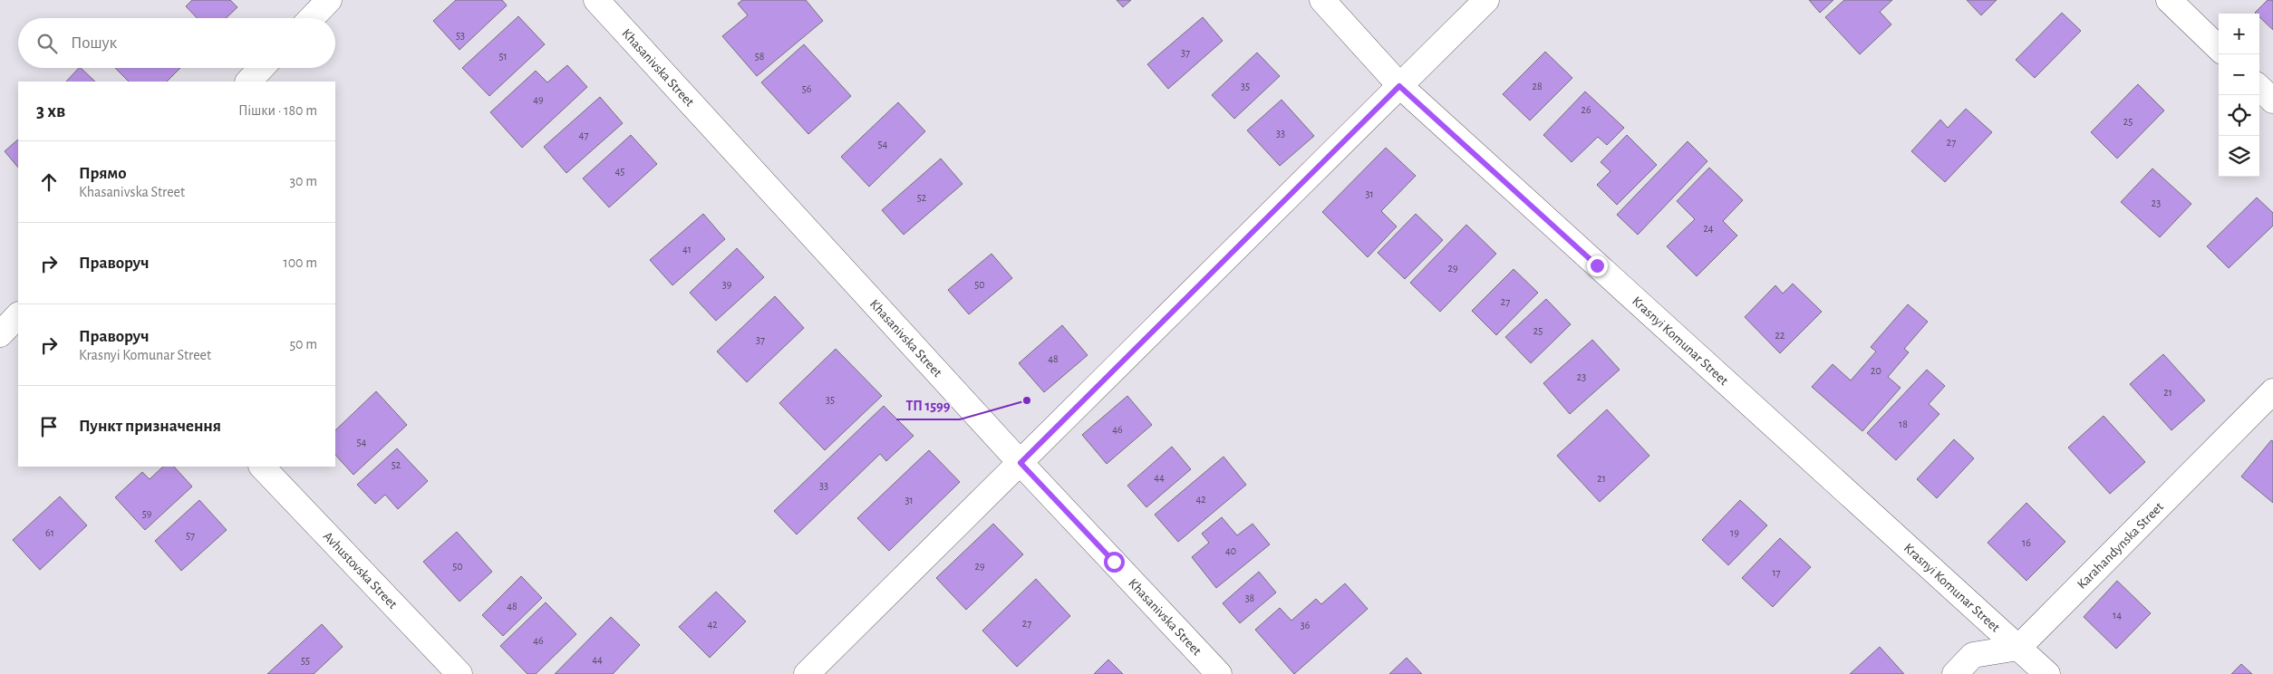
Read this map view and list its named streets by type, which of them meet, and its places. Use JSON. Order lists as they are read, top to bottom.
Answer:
{
  "streets": {
    "street": [
      "Khasanivska Street",
      "Krasnyi Komunar Street",
      "Karahandynska Street",
      "Avhustovska Street"
    ]
  },
  "crossings": [
    ["Krasnyi Komunar Street", "Karahandynska Street"]
  ],
  "places": ["ТП 1599"],
  "house_numbers": [
    "53",
    "37",
    "51",
    "58",
    "35",
    "28",
    "56",
    "49",
    "26",
    "25",
    "33",
    "47",
    "27",
    "54",
    "45",
    "31",
    "52",
    "23",
    "24",
    "41",
    "29",
    "39",
    "50",
    "27",
    "25",
    "22",
    "37",
    "48",
    "20",
    "23",
    "21",
    "35",
    "18",
    "46",
    "54",
    "52",
    "44",
    "21",
    "33",
    "42",
    "31",
    "59",
    "61",
    "19",
    "57",
    "16",
    "40",
    "50",
    "29",
    "17",
    "38",
    "48",
    "14",
    "27",
    "42",
    "36",
    "46",
    "44",
    "55"
  ],
  "page": {
    "map_buttons": ["+", "−"],
    "search": "Пошук",
    "heading": ["3 хв", "Пішки · 180 m"],
    "list": [
      ["Прямо", "Khasanivska Street", "30 m"],
      ["Праворуч", "100 m"],
      ["Праворуч", "Krasnyi Komunar Street", "50 m"],
      "Пункт призначення"
    ]
  }
}
